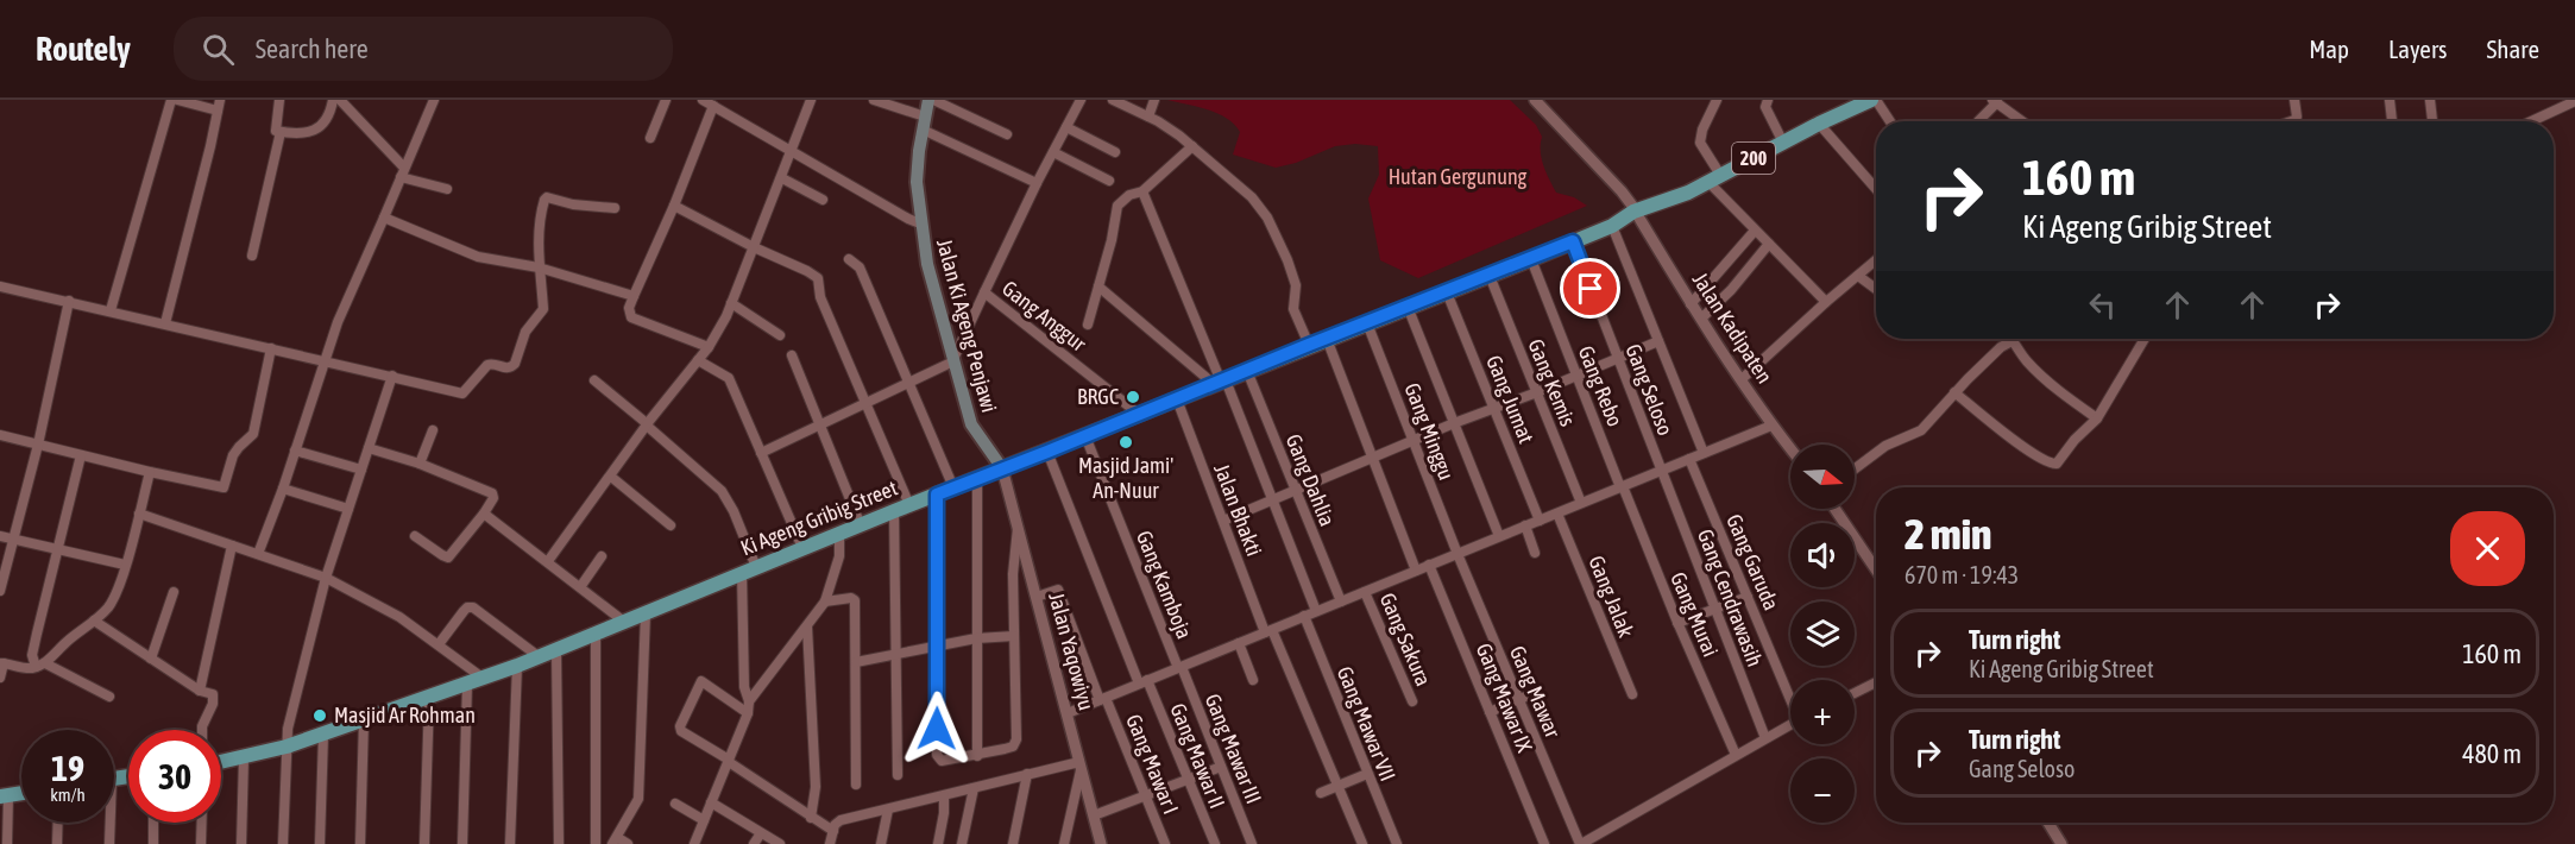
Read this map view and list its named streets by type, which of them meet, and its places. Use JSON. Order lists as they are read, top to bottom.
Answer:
{
  "streets": {
    "main road": ["200", "Jalan Ki Ageng Penjawi", "Ki Ageng Gribig Street"],
    "street": [
      "Gang Anggur",
      "Jalan Kadipaten",
      "Gang Kemis",
      "Gang Rebo",
      "Gang Seloso",
      "Gang Jumat",
      "Gang Minggu",
      "Gang Dahlia",
      "Jalan Bhakti",
      "Gang Garuda",
      "Gang Kamboja",
      "Gang Jalak",
      "Gang Cendrawasih",
      "Gang Murai",
      "Gang Sakura",
      "Jalan Yaqowiyu",
      "Gang Mawar",
      "Gang Mawar IX",
      "Gang Mawar VII",
      "Gang Mawar III",
      "Gang Mawar II",
      "Gang Mawar I"
    ]
  },
  "crossings": [
    ["Gang Anggur", "Jalan Ki Ageng Penjawi"],
    ["Gang Anggur", "Ki Ageng Gribig Street"],
    ["Jalan Ki Ageng Penjawi", "Ki Ageng Gribig Street"],
    ["Jalan Ki Ageng Penjawi", "Jalan Yaqowiyu"],
    ["Jalan Kadipaten", "Ki Ageng Gribig Street"],
    ["Gang Kemis", "Ki Ageng Gribig Street"],
    ["Gang Rebo", "Ki Ageng Gribig Street"],
    ["Gang Rebo", "Gang Murai"],
    ["Gang Seloso", "Ki Ageng Gribig Street"],
    ["Gang Seloso", "Gang Cendrawasih"],
    ["Gang Jumat", "Ki Ageng Gribig Street"],
    ["Gang Minggu", "Ki Ageng Gribig Street"],
    ["Gang Minggu", "Gang Mawar"],
    ["Gang Dahlia", "Ki Ageng Gribig Street"],
    ["Jalan Bhakti", "Ki Ageng Gribig Street"],
    ["Ki Ageng Gribig Street", "Gang Kamboja"],
    ["Ki Ageng Gribig Street", "Jalan Yaqowiyu"],
    ["Ki Ageng Gribig Street", "Gang Mawar II"],
    ["Gang Kamboja", "Gang Mawar III"],
    ["Jalan Yaqowiyu", "Gang Mawar I"]
  ],
  "parks": ["Hutan Gergunung"],
  "places": ["BRGC", "Masjid Jami' An-Nuur", "Masjid Ar Rohman"],
  "north": "right",
  "page": {
    "header": "Routely",
    "search": "Search here",
    "nav": ["Map", "Layers", "Share"],
    "turn": ["160 m", "Ki Ageng Gribig Street"],
    "map_buttons": ["+", "−"],
    "heading": ["2 min", "670 m · 19:43"],
    "list": [
      {
        "name": "Turn right",
        "note": "Ki Ageng Gribig Street",
        "value": "160 m"
      },
      {
        "name": "Turn right",
        "note": "Gang Seloso",
        "value": "480 m"
      }
    ],
    "speed": "19 km/h",
    "limit": "30"
  }
}
